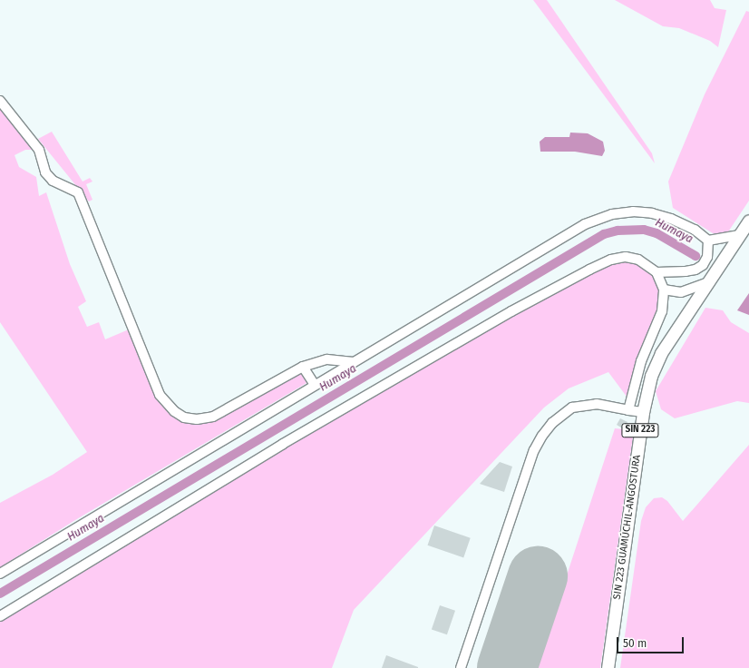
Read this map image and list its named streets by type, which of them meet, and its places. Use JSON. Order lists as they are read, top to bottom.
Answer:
{
  "streets": {
    "main road": ["SIN 223", "SIN 223 GUAMÚCHIL-ANGOSTURA"]
  },
  "water": ["Humaya"],
  "scale_bar": "50 m"
}
